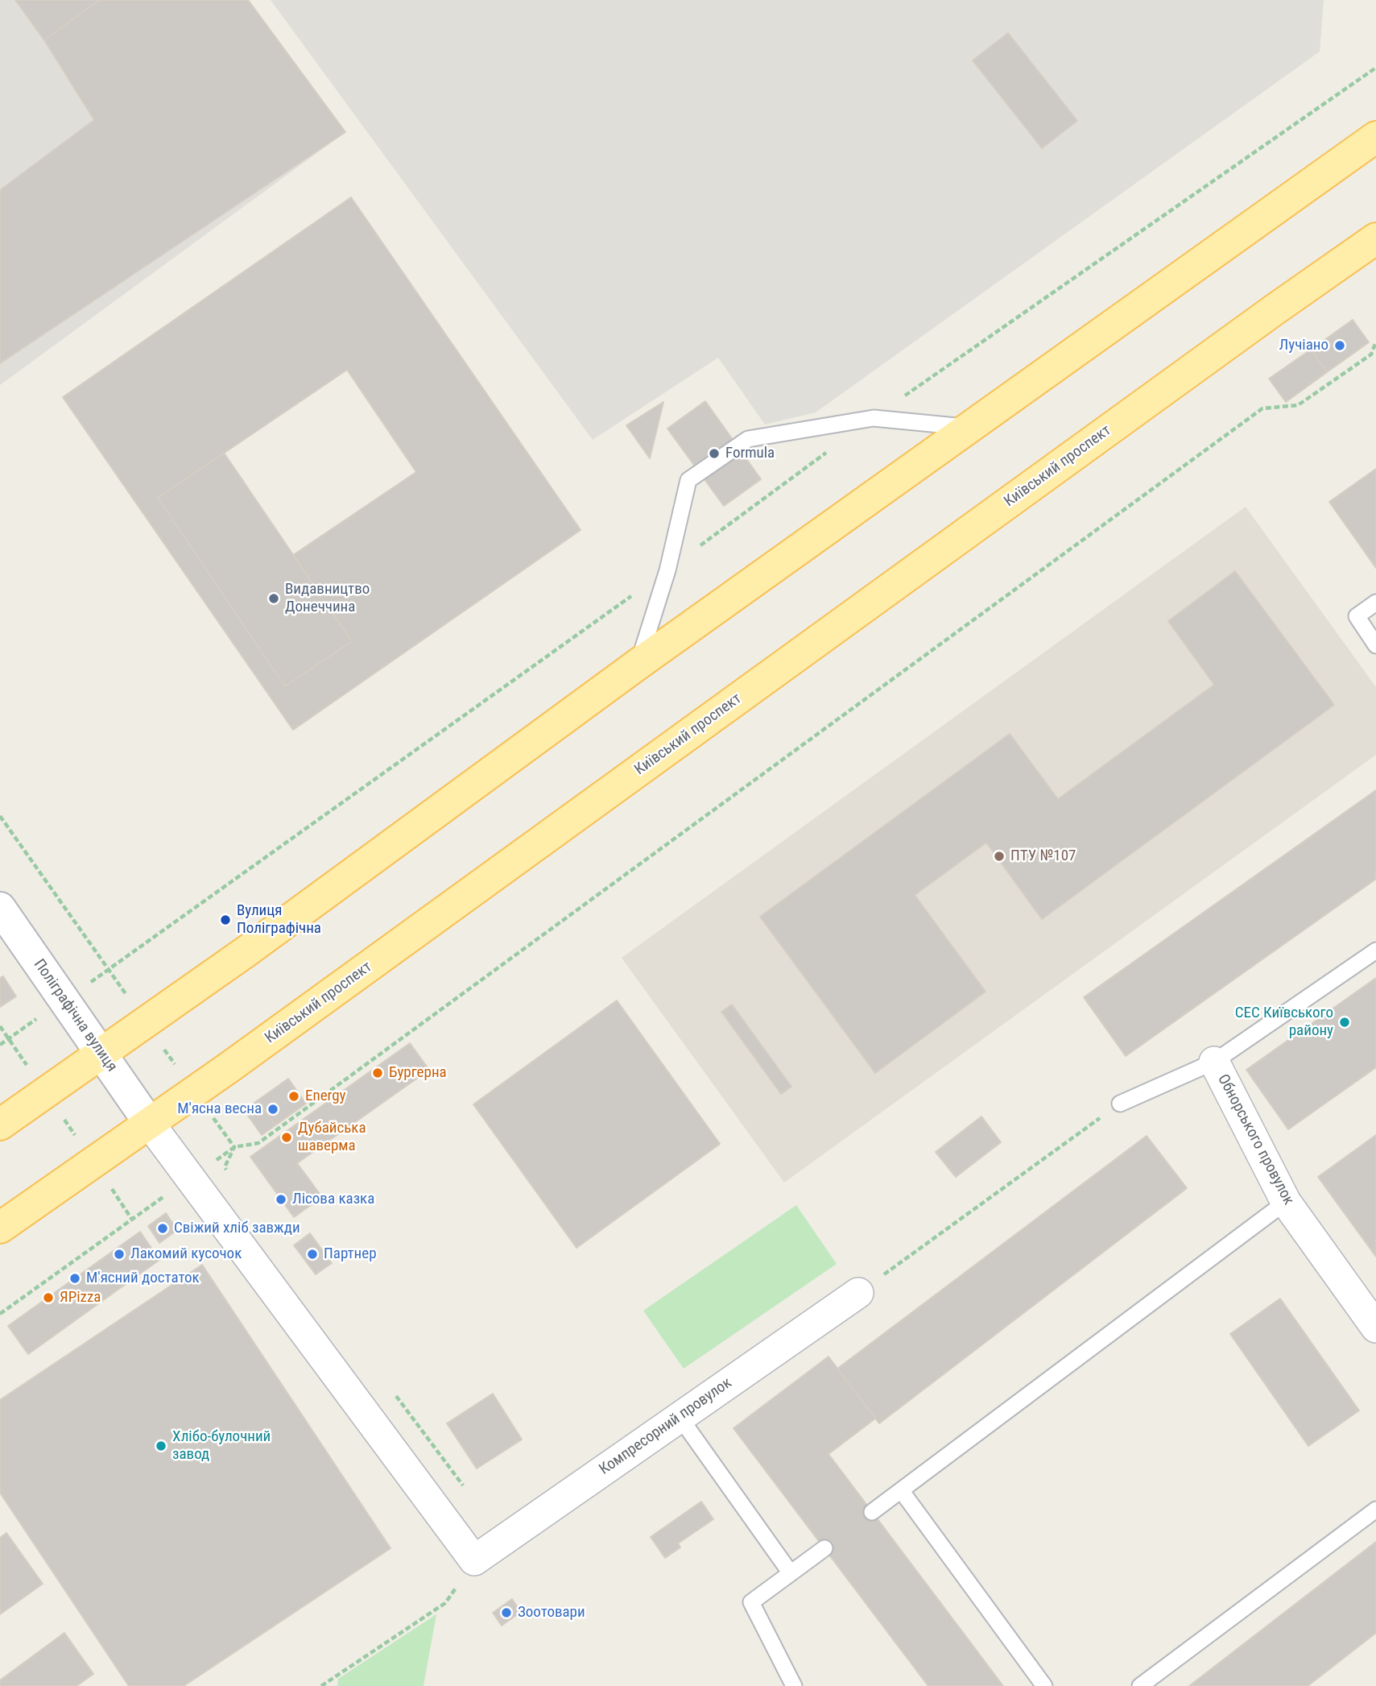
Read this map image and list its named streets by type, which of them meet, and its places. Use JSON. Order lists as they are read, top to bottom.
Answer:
{
  "streets": {
    "main road": ["Київський проспект"],
    "street": ["Поліграфічна вулиця", "Обнорського провулок", "Компресорний провулок"]
  },
  "crossings": [
    ["Київський проспект", "Поліграфічна вулиця"]
  ],
  "places": [
    "Лучіано",
    "Formula",
    "Видавництво Донеччина",
    "ПТУ №107",
    "Вулиця Поліграфічна",
    "СЕС Київського району",
    "Бургерна",
    "Energy",
    "М'ясна весна",
    "Дубайська шаверма",
    "Лісова казка",
    "Свіжий хліб завжди",
    "Лакомий кусочок",
    "Партнер",
    "М'ясний достаток",
    "ЯPizza",
    "Хлібо-булочний завод",
    "Зоотовари"
  ]
}
